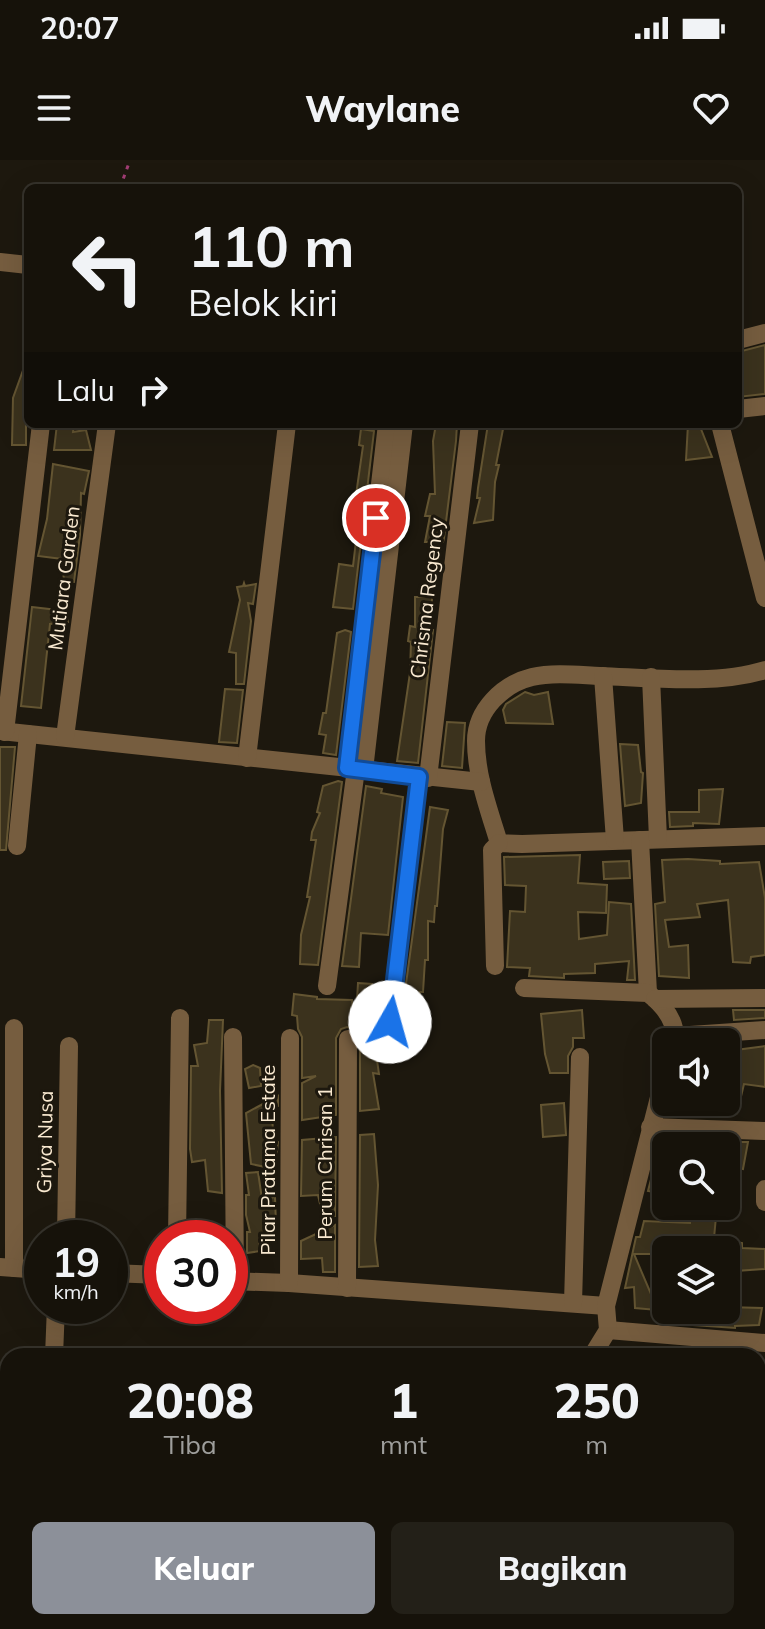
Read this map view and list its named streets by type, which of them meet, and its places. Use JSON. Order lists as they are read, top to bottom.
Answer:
{
  "streets": {
    "street": [
      "Mutiara Garden",
      "Chrisma Regency",
      "Griya Nusa",
      "Pilar Pratama Estate",
      "Perum Chrisan 1"
    ]
  },
  "page": {
    "status": "20:07",
    "header": "Waylane",
    "turn": ["110 m", "Belok kiri"],
    "then": "Lalu",
    "speed": "19 km/h",
    "limit": "30",
    "eta": [
      "20:08",
      "Tiba",
      "1",
      "mnt",
      "250",
      "m"
    ],
    "buttons": ["Keluar", "Bagikan"]
  }
}
